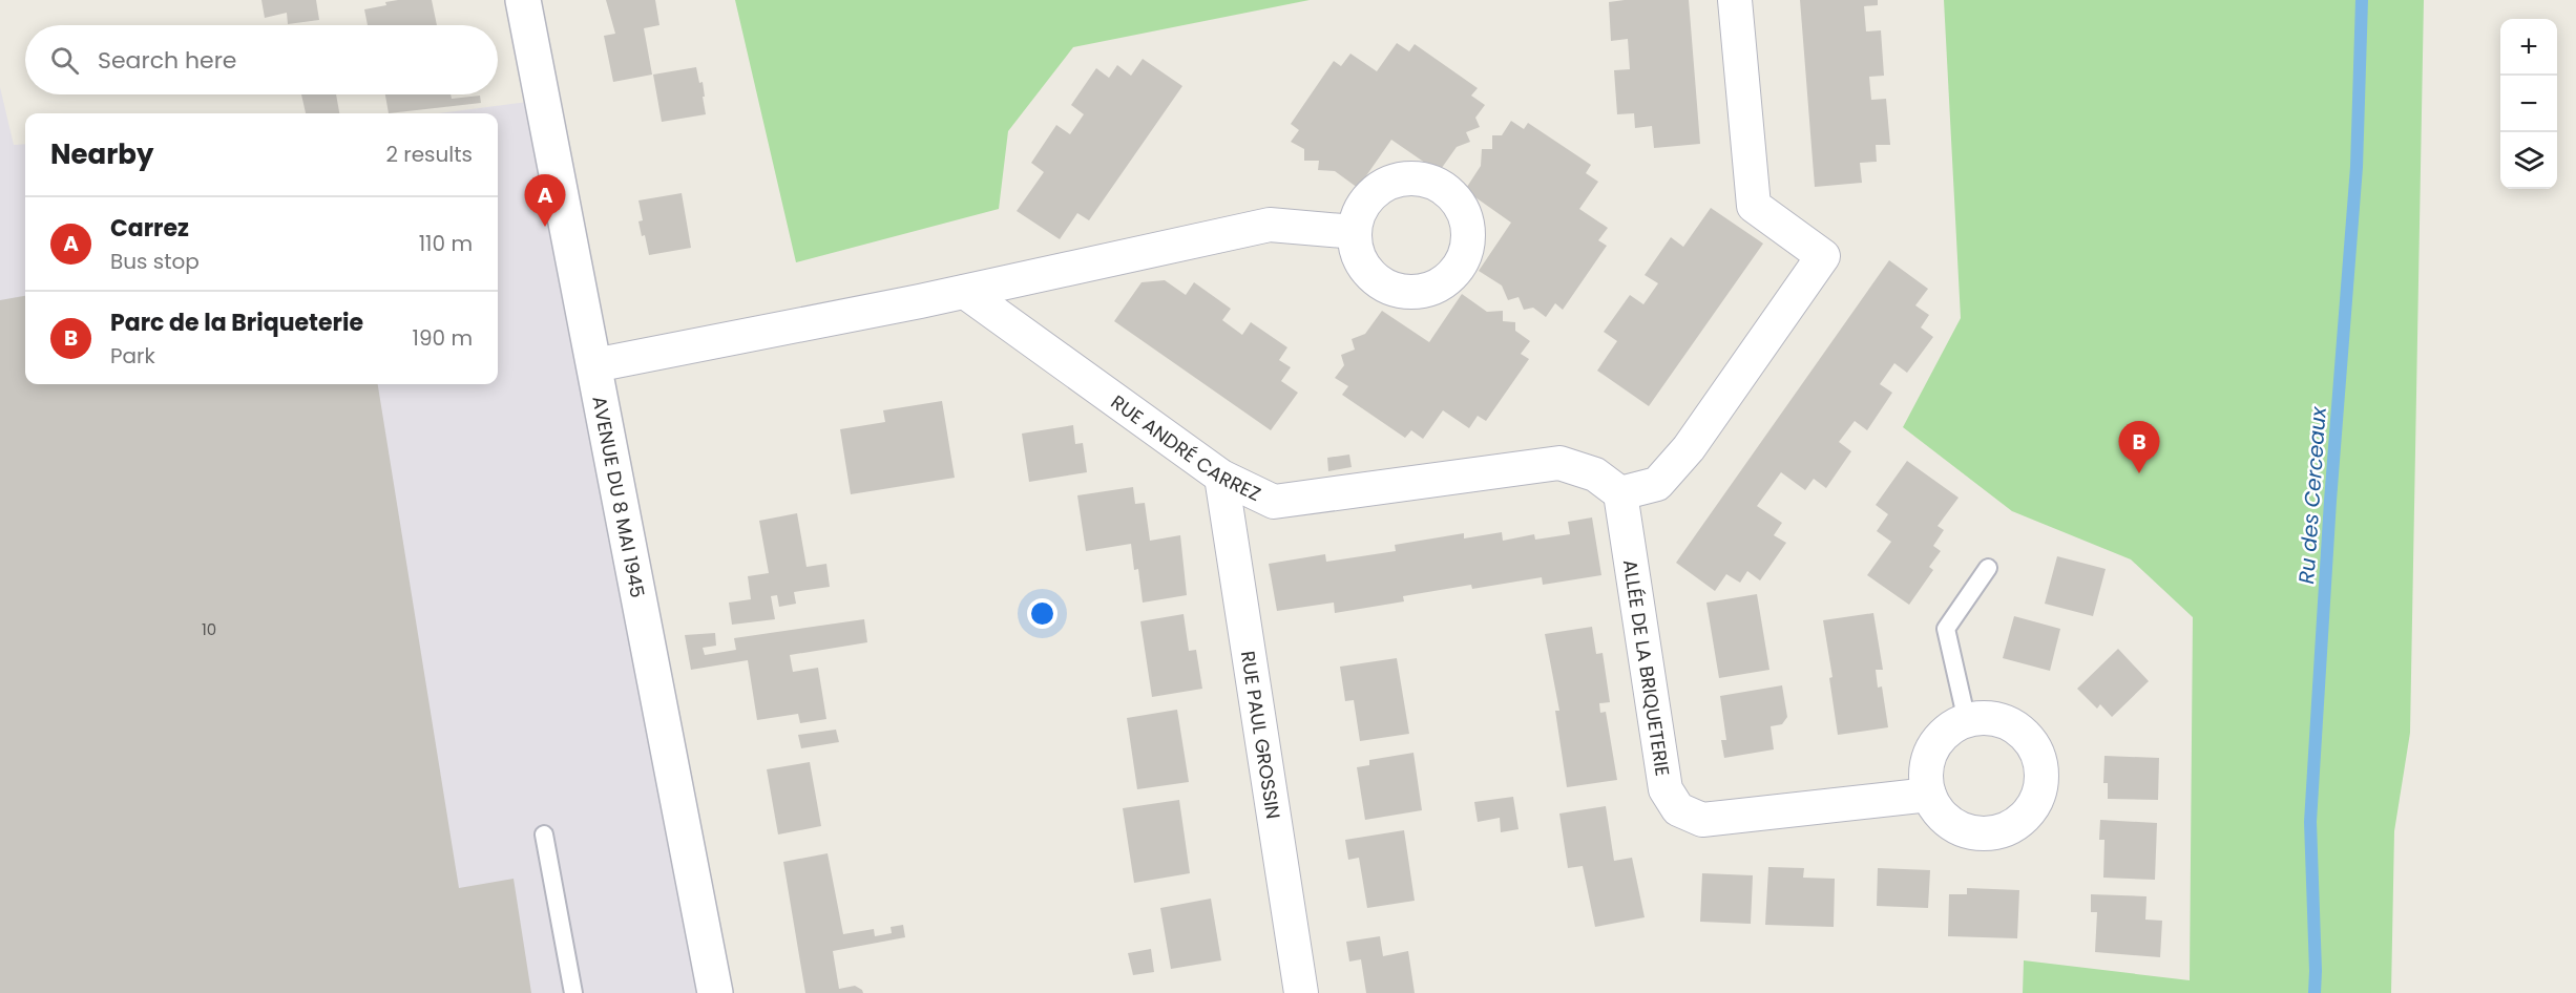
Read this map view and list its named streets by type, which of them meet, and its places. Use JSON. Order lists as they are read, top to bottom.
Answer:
{
  "streets": {
    "street": [
      "RUE ANDRÉ CARREZ",
      "AVENUE DU 8 MAI 1945",
      "ALLÉE DE LA BRIQUETERIE",
      "RUE PAUL GROSSIN"
    ]
  },
  "crossings": [
    ["RUE ANDRÉ CARREZ", "ALLÉE DE LA BRIQUETERIE"],
    ["RUE ANDRÉ CARREZ", "RUE PAUL GROSSIN"]
  ],
  "water": ["Ru des Cerceaux"],
  "house_numbers": ["10"],
  "page": {
    "map_buttons": ["+", "−"],
    "search": "Search here",
    "heading": ["Nearby", "2 results"],
    "pins": ["A", "B"],
    "list": [
      {
        "mark": "A",
        "name": "Carrez",
        "note": "Bus stop",
        "value": "110 m"
      },
      {
        "mark": "B",
        "name": "Parc de la Briqueterie",
        "note": "Park",
        "value": "190 m"
      }
    ]
  }
}
